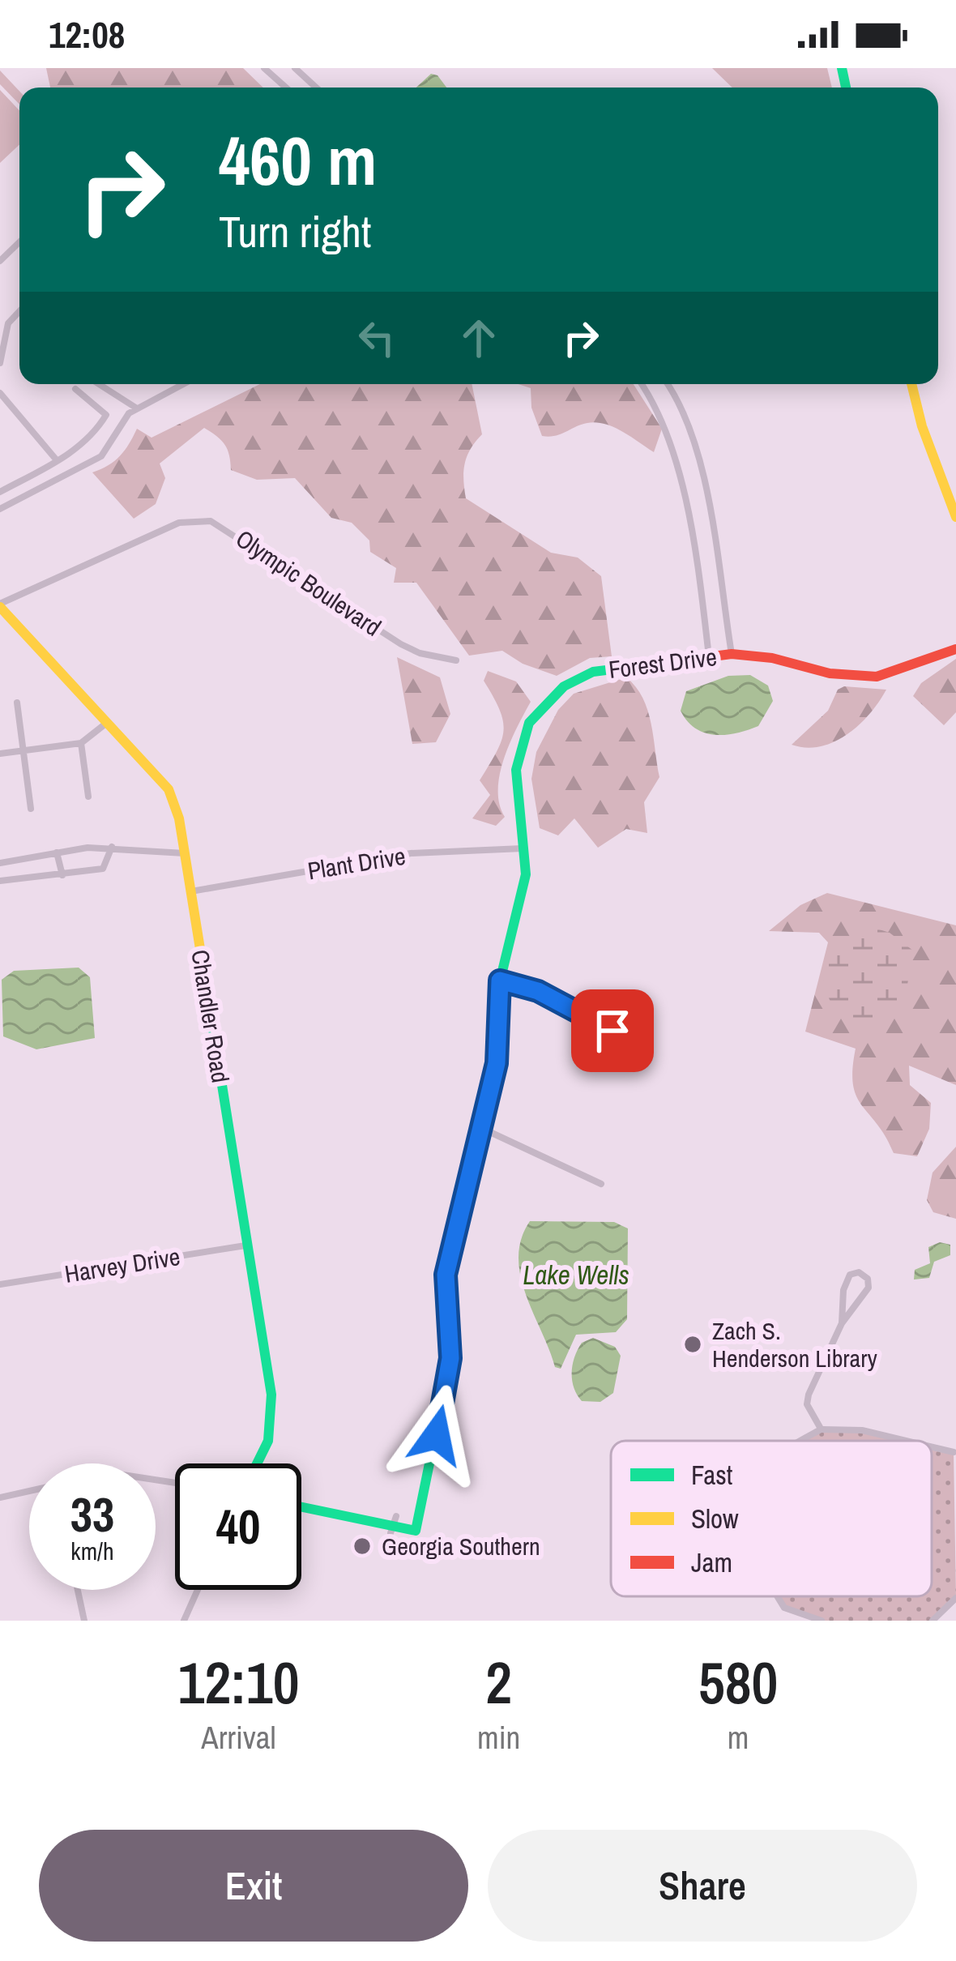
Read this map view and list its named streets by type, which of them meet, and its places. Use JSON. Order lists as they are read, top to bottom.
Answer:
{
  "streets": {
    "street": [
      "Olympic Boulevard",
      "Forest Drive",
      "Plant Drive",
      "Chandler Road",
      "Harvey Drive"
    ]
  },
  "crossings": [
    ["Olympic Boulevard", "Chandler Road"],
    ["Forest Drive", "Plant Drive"],
    ["Plant Drive", "Chandler Road"],
    ["Chandler Road", "Harvey Drive"]
  ],
  "water": ["Lake Wells"],
  "places": ["Zach S. Henderson Library", "Georgia Southern"],
  "legend": ["Fast", "Slow", "Jam"],
  "page": {
    "status": "12:08",
    "turn": ["460 m", "Turn right"],
    "speed": "33 km/h",
    "limit": "40",
    "eta": [
      "12:10",
      "Arrival",
      "2",
      "min",
      "580",
      "m"
    ],
    "buttons": ["Exit", "Share"]
  }
}
